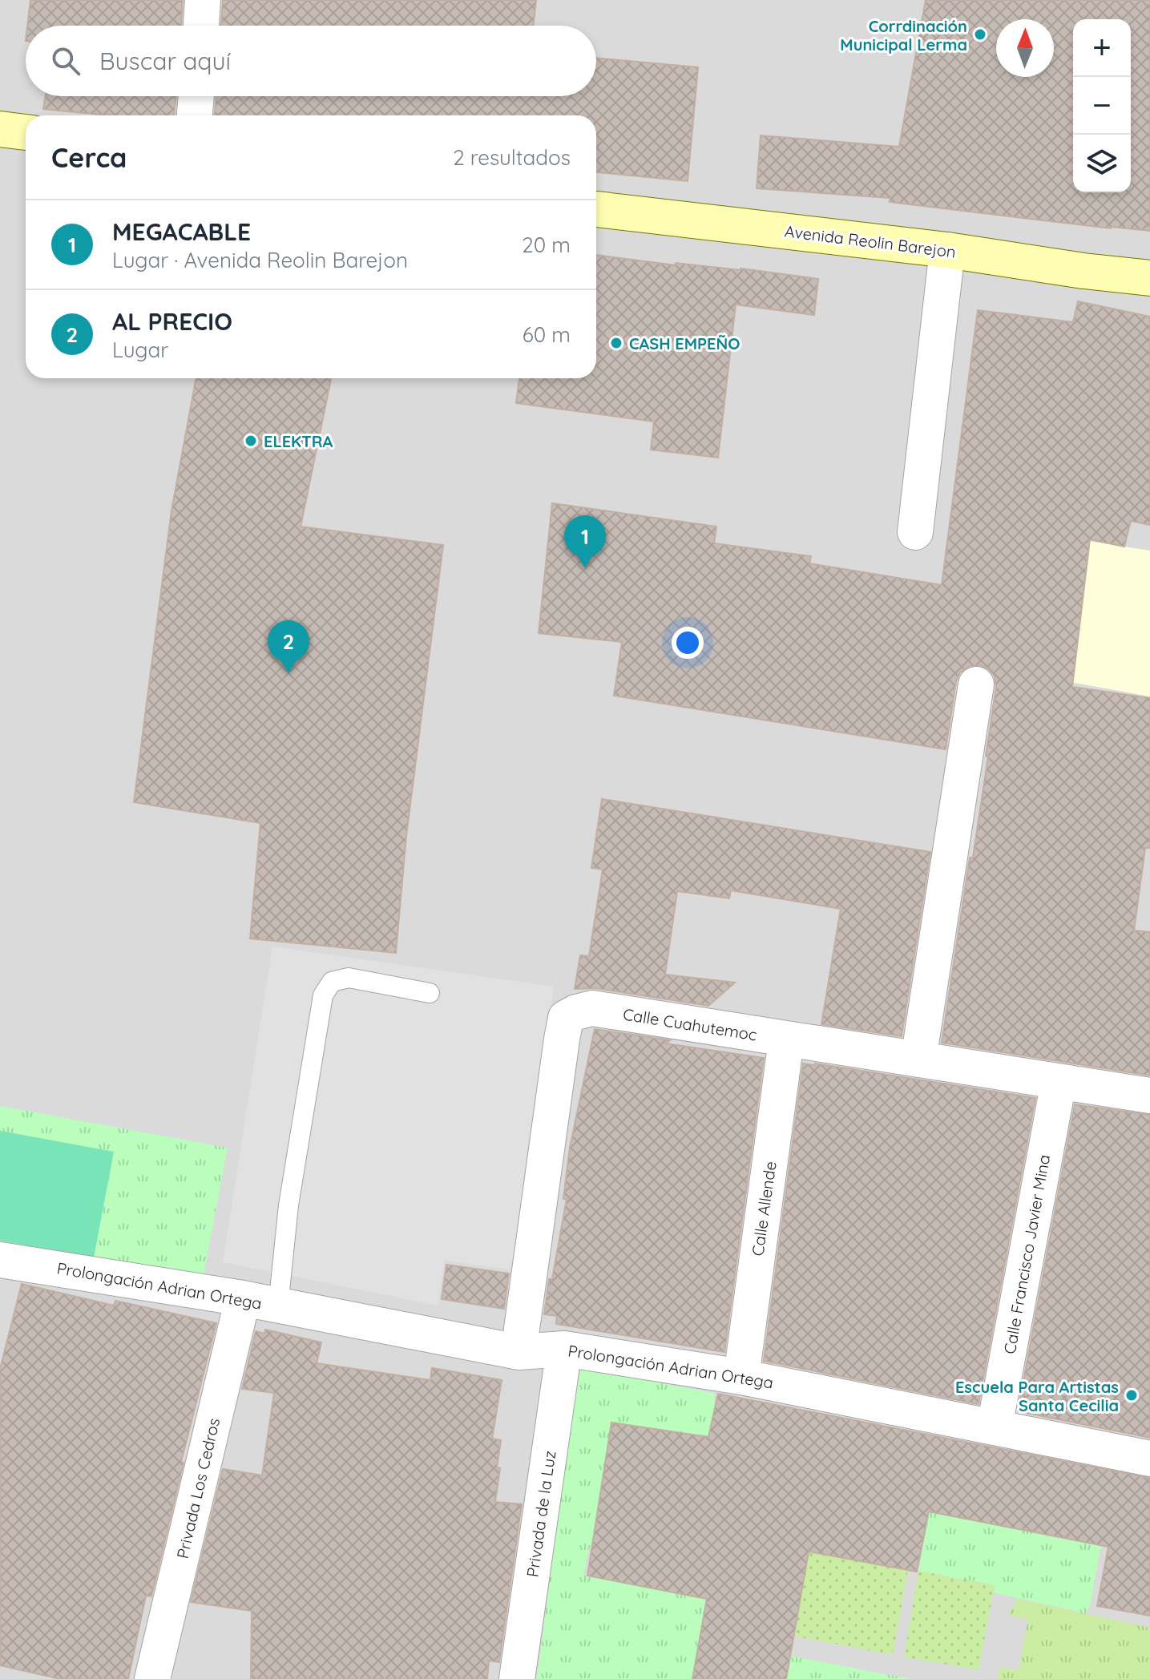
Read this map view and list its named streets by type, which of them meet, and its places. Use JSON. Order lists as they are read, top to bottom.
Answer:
{
  "streets": {
    "main road": ["Avenida Reolin Barejon"],
    "street": [
      "Calle Cuahutemoc",
      "Calle Allende",
      "Calle Francisco Javier Mina",
      "Prolongación Adrian Ortega",
      "Privada Los Cedros",
      "Privada de la Luz"
    ]
  },
  "crossings": [
    ["Calle Cuahutemoc", "Calle Allende"],
    ["Calle Cuahutemoc", "Calle Francisco Javier Mina"],
    ["Calle Cuahutemoc", "Prolongación Adrian Ortega"],
    ["Calle Allende", "Prolongación Adrian Ortega"],
    ["Calle Francisco Javier Mina", "Prolongación Adrian Ortega"],
    ["Prolongación Adrian Ortega", "Privada Los Cedros"],
    ["Prolongación Adrian Ortega", "Privada de la Luz"]
  ],
  "places": [
    "Corrdinación Municipal Lerma",
    "CASH EMPEÑO",
    "ELEKTRA",
    "Escuela Para Artistas Santa Cecilia"
  ],
  "north": "top",
  "page": {
    "map_buttons": ["+", "−"],
    "search": "Buscar aquí",
    "heading": ["Cerca", "2 resultados"],
    "list": [
      {
        "mark": "1",
        "name": "MEGACABLE",
        "note": "Lugar · Avenida Reolin Barejon",
        "value": "20 m"
      },
      {
        "mark": "2",
        "name": "AL PRECIO",
        "note": "Lugar",
        "value": "60 m"
      }
    ],
    "pins": ["1", "2"]
  }
}
